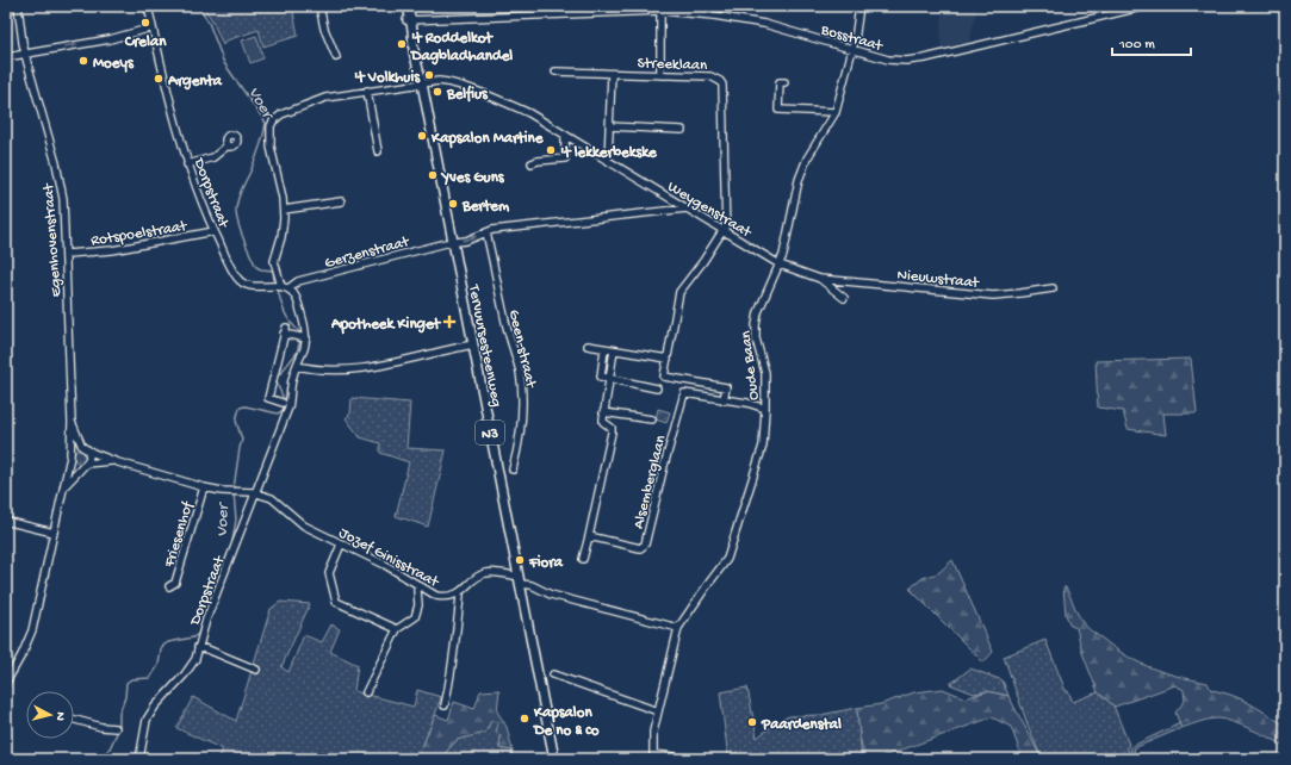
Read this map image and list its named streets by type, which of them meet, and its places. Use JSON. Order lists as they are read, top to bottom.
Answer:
{
  "streets": {
    "main road": ["Tervuursesteenweg", "N3"],
    "street": [
      "Bosstraat",
      "Streeklaan",
      "Dorpstraat",
      "Weygenstraat",
      "Rotspoelstraat",
      "Egenhovenstraat",
      "Gerzenstraat",
      "Nieuwstraat",
      "Geen-straat",
      "Oude Baan",
      "Alsemberglaan",
      "Friesenhof",
      "Jozef Ginisstraat"
    ]
  },
  "crossings": [
    ["Bosstraat", "Tervuursesteenweg"],
    ["Bosstraat", "Oude Baan"],
    ["Streeklaan", "Weygenstraat"],
    ["Dorpstraat", "Rotspoelstraat"],
    ["Dorpstraat", "Gerzenstraat"],
    ["Dorpstraat", "Jozef Ginisstraat"],
    ["Weygenstraat", "Gerzenstraat"],
    ["Weygenstraat", "Nieuwstraat"],
    ["Weygenstraat", "Tervuursesteenweg"],
    ["Weygenstraat", "Oude Baan"],
    ["Rotspoelstraat", "Egenhovenstraat"],
    ["Gerzenstraat", "Tervuursesteenweg"],
    ["Gerzenstraat", "Geen-straat"],
    ["Friesenhof", "Jozef Ginisstraat"]
  ],
  "water": ["Voer"],
  "places": {
    "other": [
      "Crelan",
      "'t Roddelkot Dagbladhandel",
      "Moeys",
      "'t Volkhuis",
      "Argenta",
      "Belfius",
      "Kapsalon Martine",
      "'t lekkerbekske",
      "Yves Guns",
      "Bertem",
      "Fiora",
      "Kapsalon De no & co",
      "Paardenstal"
    ],
    "health": ["Apotheek Kinget"]
  },
  "scale_bar": "100 m",
  "north": "right"
}
